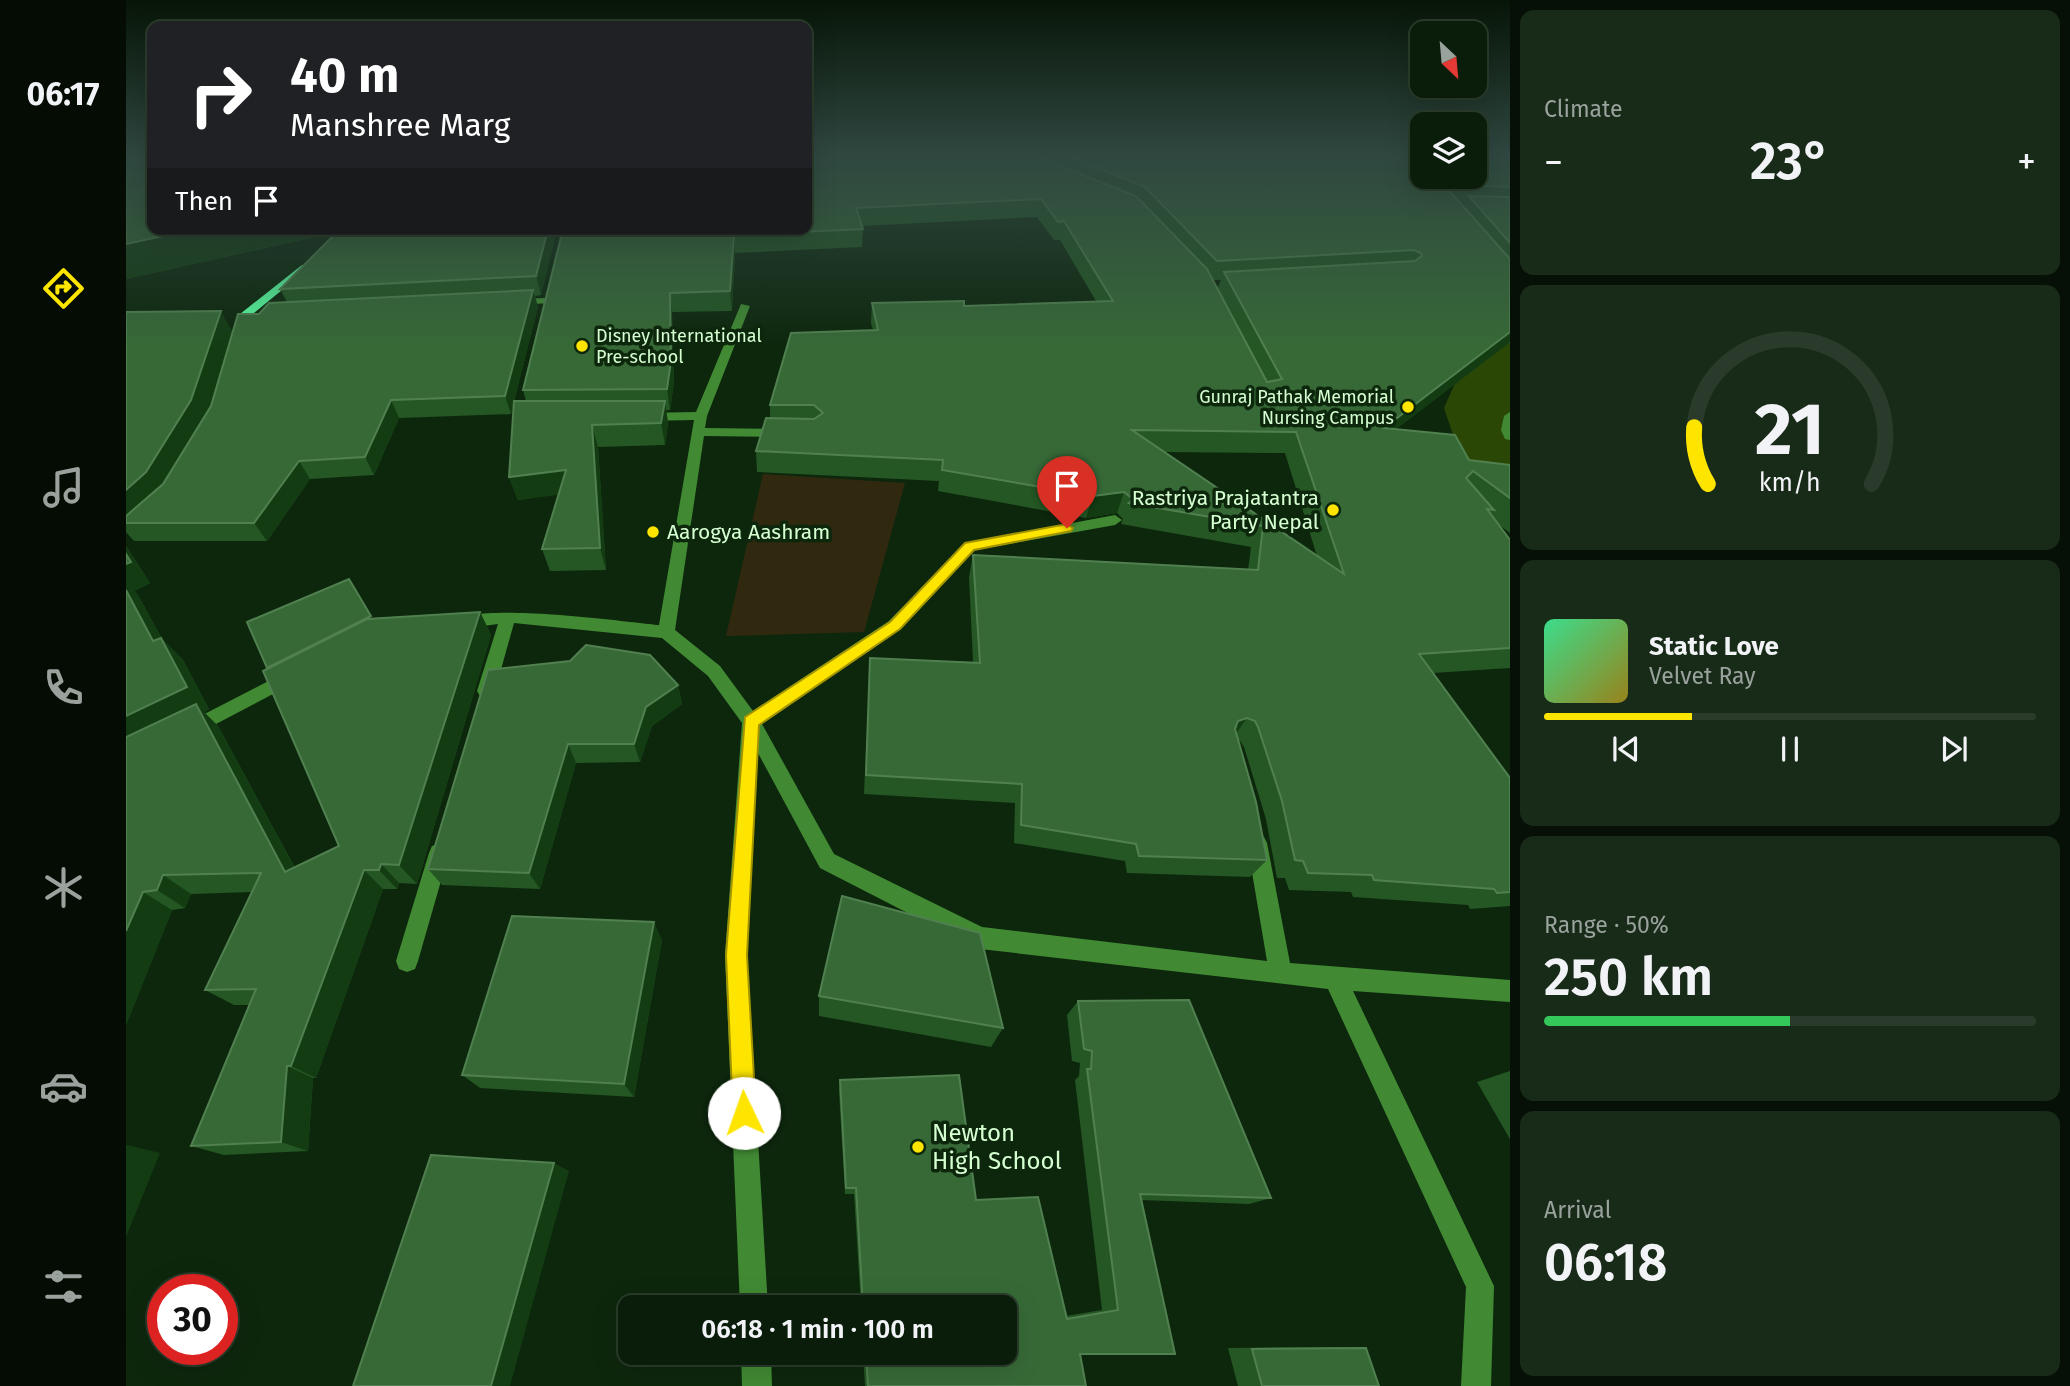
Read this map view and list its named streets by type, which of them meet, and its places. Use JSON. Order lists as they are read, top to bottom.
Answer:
{
  "places": [
    "Disney International Pre-school",
    "Gunraj Pathak Memorial Nursing Campus",
    "Rastriya Prajatantra Party Nepal",
    "Aarogya Aashram",
    "Newton High School"
  ],
  "north": "bottom right",
  "page": {
    "tabs": "06:17",
    "tile": [
      "Climate",
      ["Range · 50%", "250 km"],
      ["Arrival", "06:18"]
    ],
    "turn": ["40 m", "Manshree Marg"],
    "heat": ["−", "23°", "+"],
    "then": "Then",
    "song": ["Static Love", "Velvet Ray"],
    "limit": "30",
    "trip": "06:18 · 1 min · 100 m",
    "gauge": ["21", "km/h"]
  }
}
